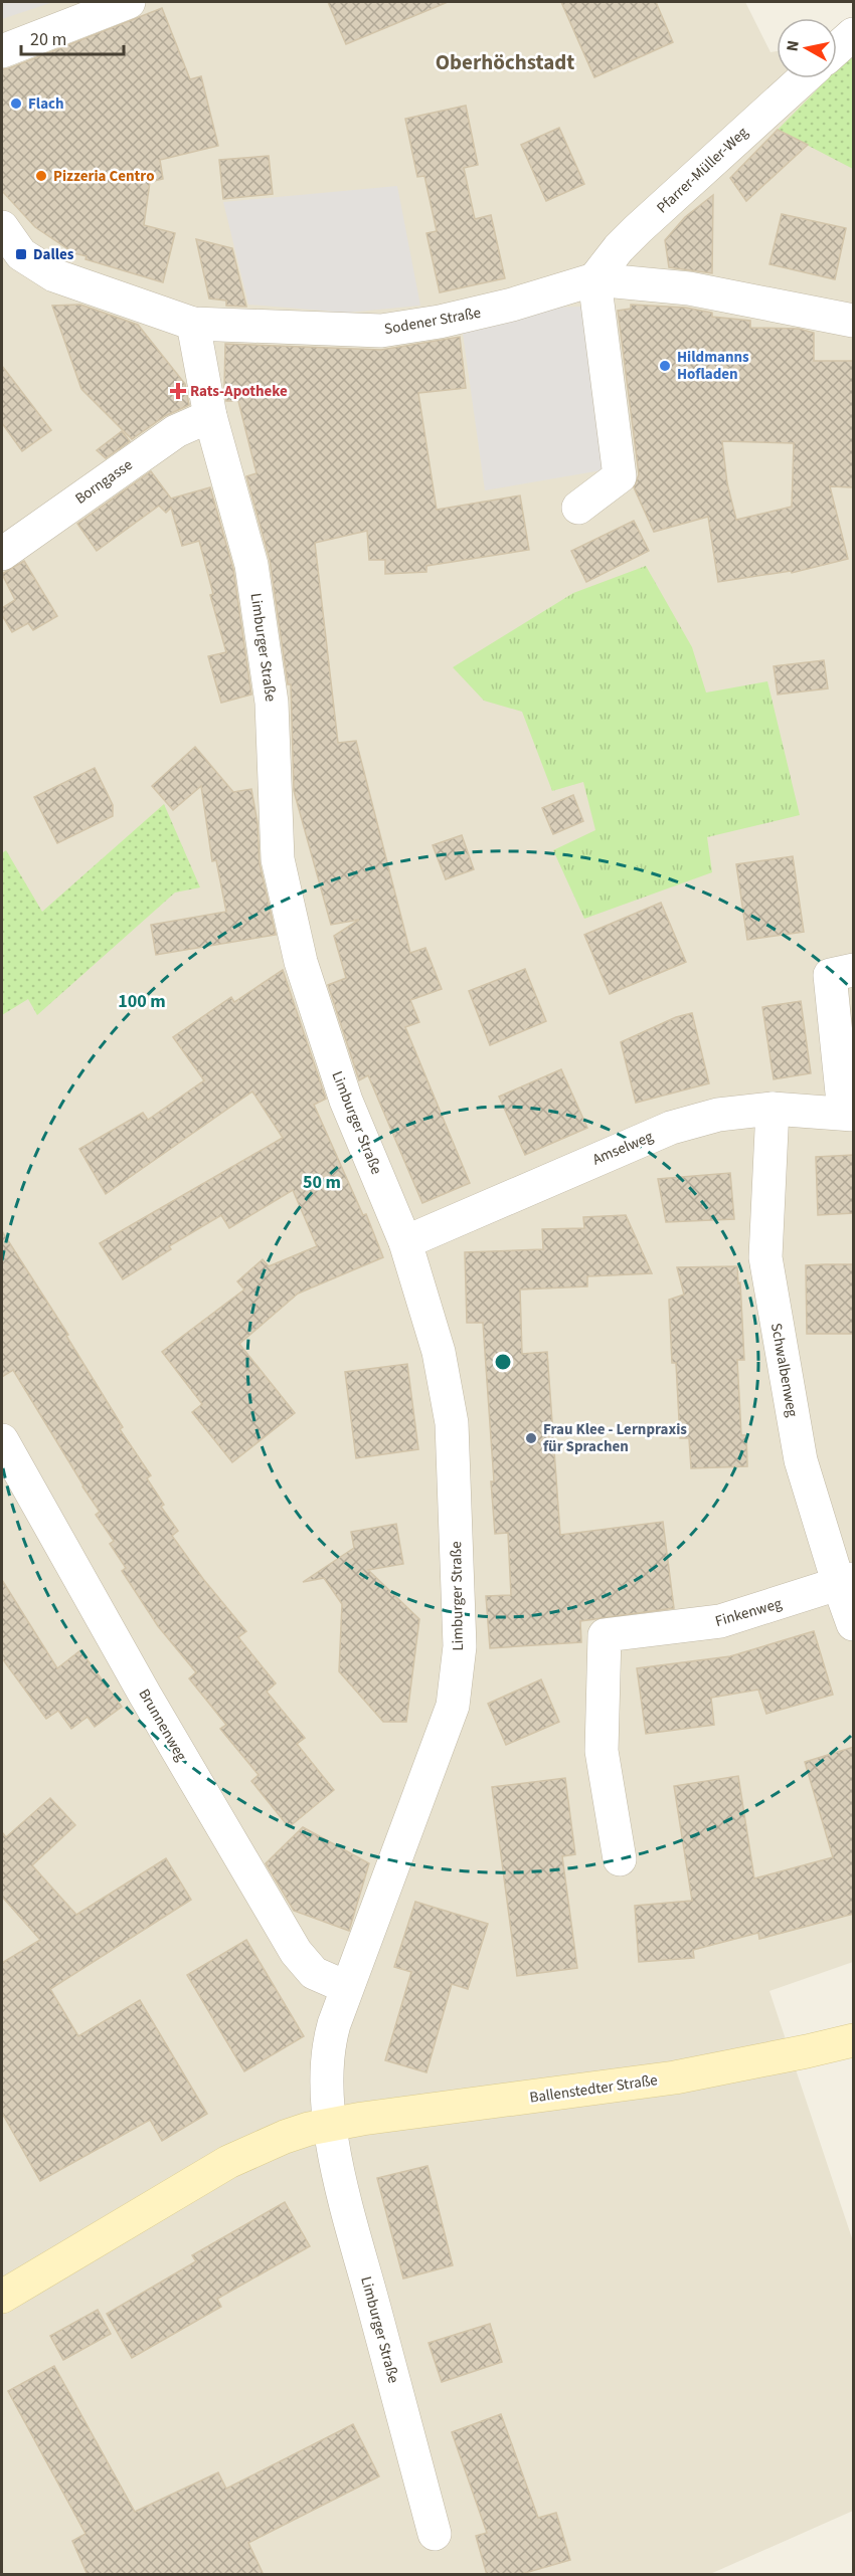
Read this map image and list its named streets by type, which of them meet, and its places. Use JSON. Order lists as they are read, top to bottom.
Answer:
{
  "streets": {
    "street": [
      "Pfarrer-Müller-Weg",
      "Sodener Straße",
      "Borngasse",
      "Limburger Straße",
      "Amselweg",
      "Schwalbenweg",
      "Finkenweg",
      "Brunnenweg",
      "Ballenstedter Straße"
    ]
  },
  "crossings": [
    ["Pfarrer-Müller-Weg", "Sodener Straße"],
    ["Sodener Straße", "Limburger Straße"],
    ["Borngasse", "Limburger Straße"],
    ["Limburger Straße", "Amselweg"],
    ["Limburger Straße", "Brunnenweg"],
    ["Limburger Straße", "Ballenstedter Straße"],
    ["Amselweg", "Schwalbenweg"],
    ["Schwalbenweg", "Finkenweg"]
  ],
  "districts": ["Oberhöchstadt"],
  "places": {
    "other": [
      "Flach",
      "Pizzeria Centro",
      "Hildmanns Hofladen",
      "Frau Klee - Lernpraxis für Sprachen"
    ],
    "transit": ["Dalles"],
    "health": ["Rats-Apotheke"]
  },
  "scale_bar": "20 m",
  "north": "left",
  "rings": ["100 m", "50 m"]
}
